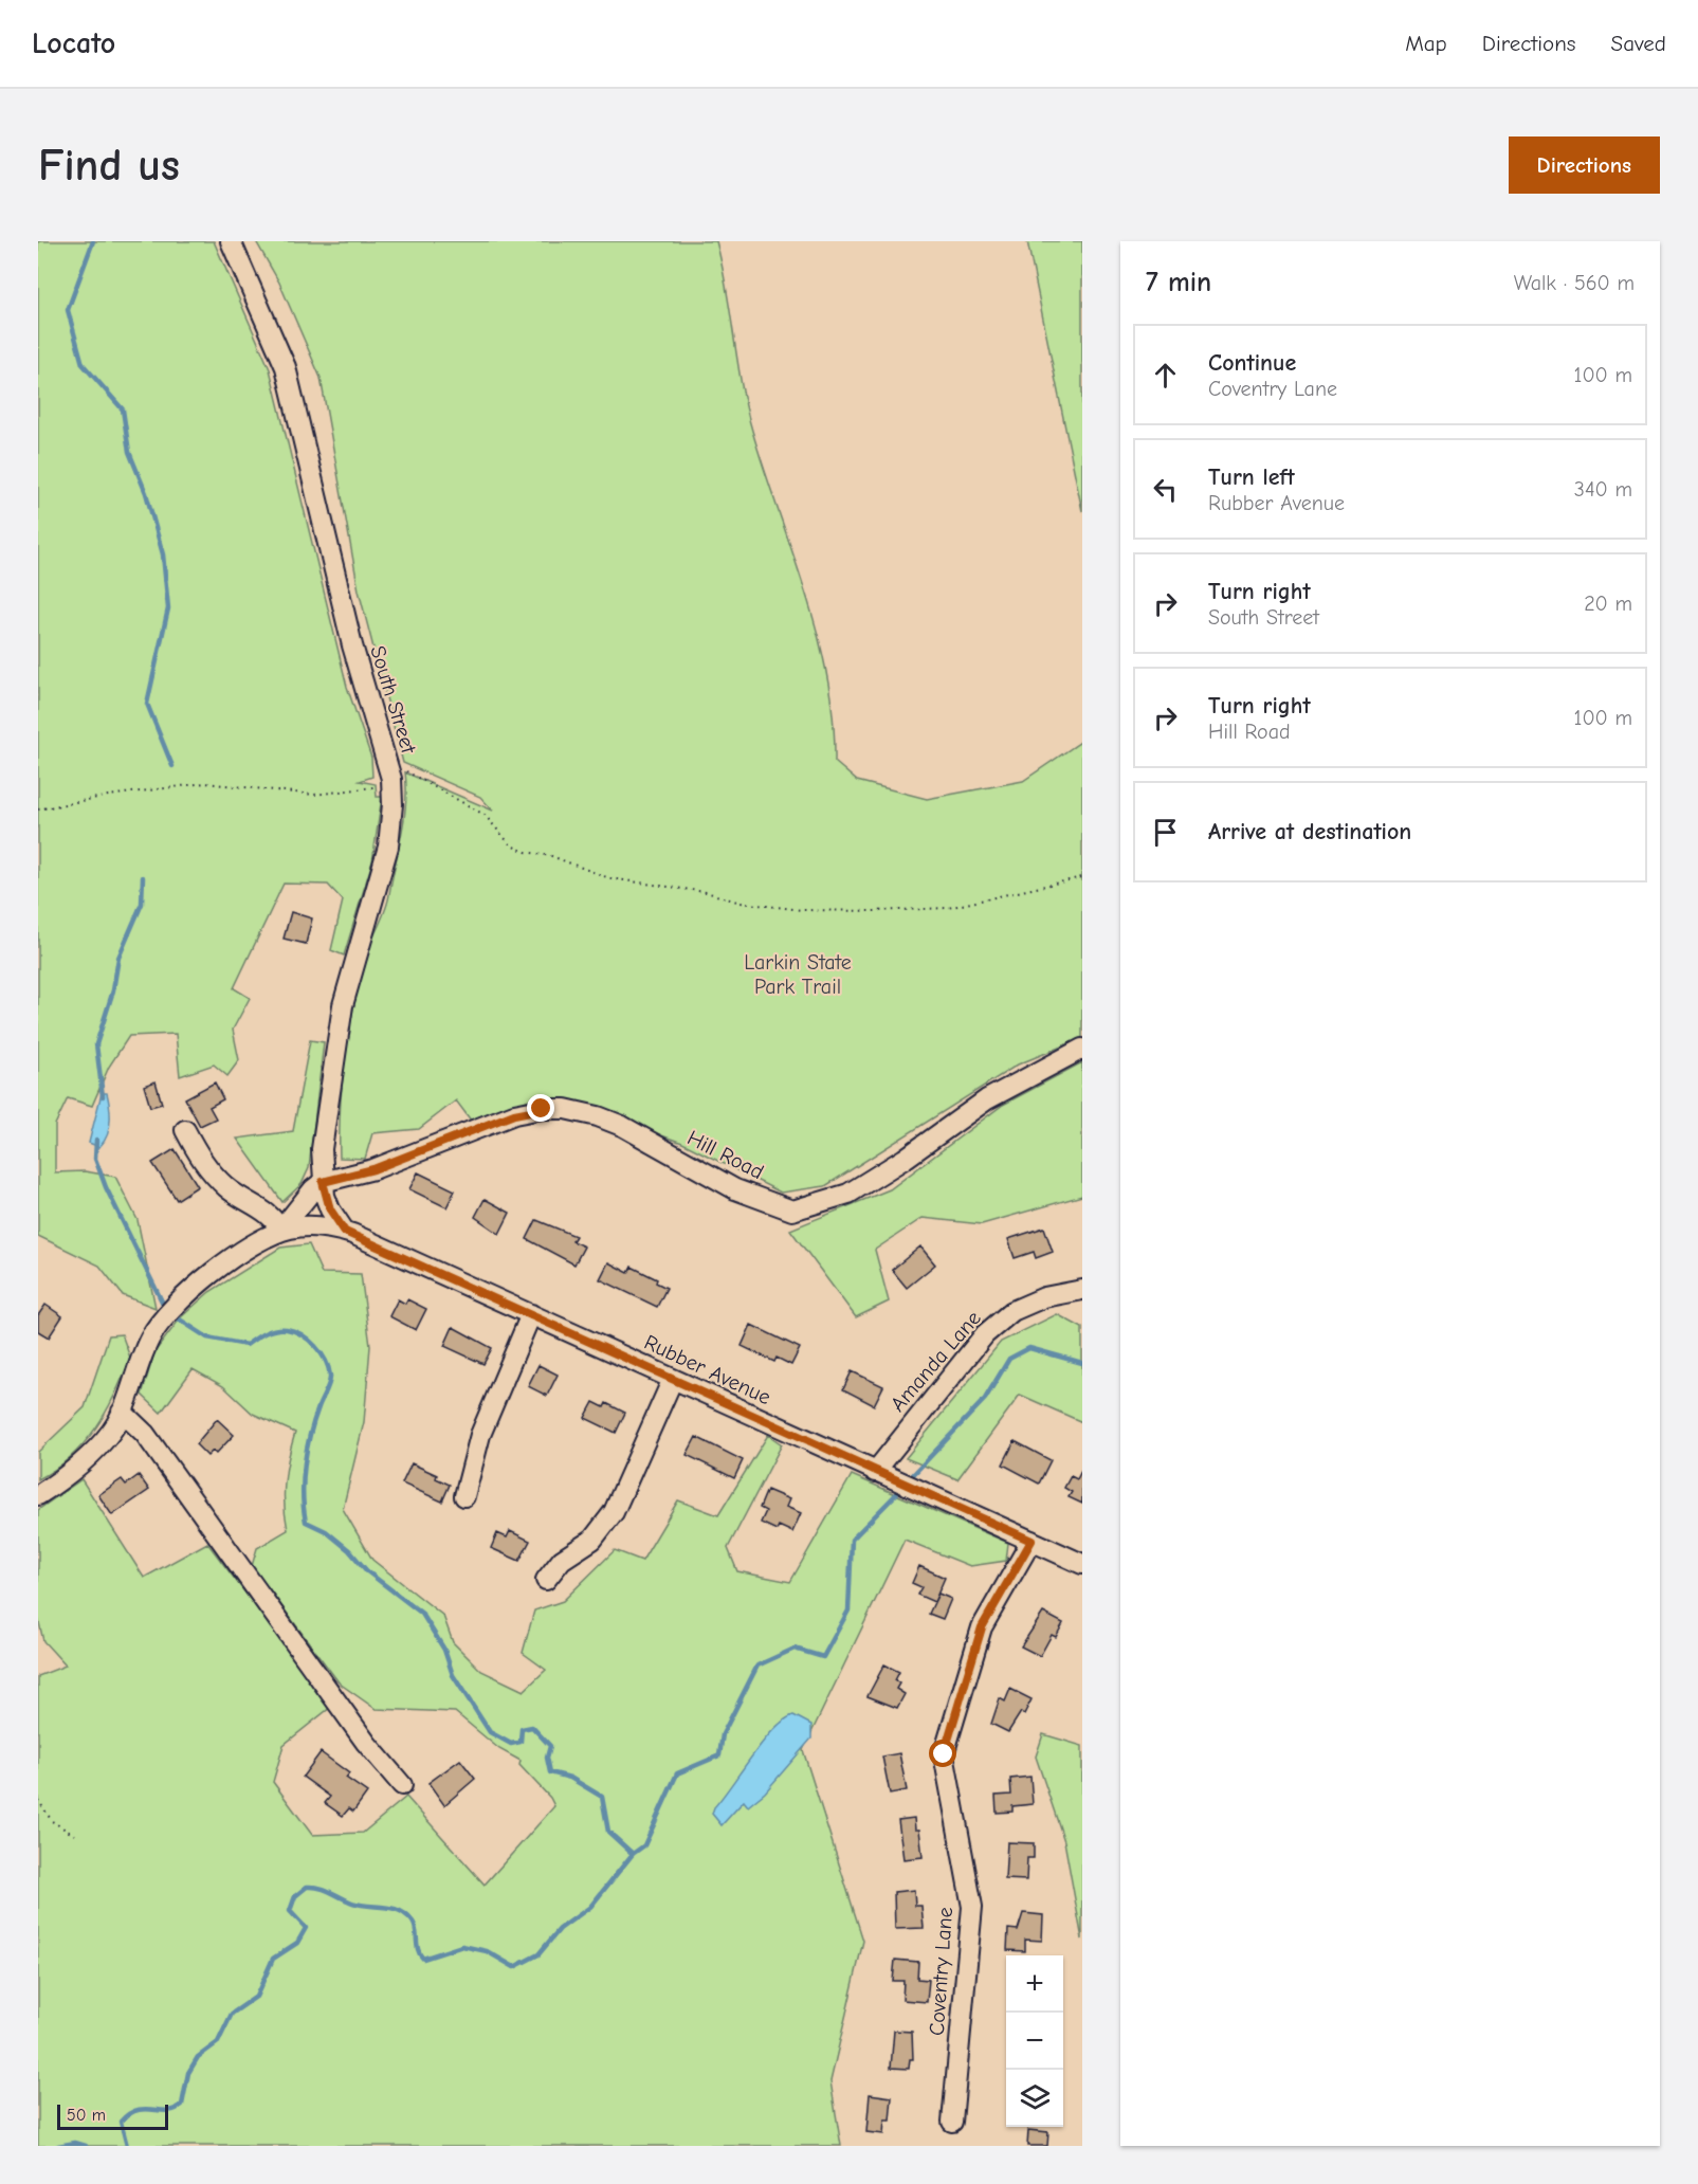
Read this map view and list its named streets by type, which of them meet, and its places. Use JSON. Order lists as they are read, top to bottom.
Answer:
{
  "streets": {
    "street": [
      "South Street",
      "Hill Road",
      "Amanda Lane",
      "Rubber Avenue",
      "Coventry Lane"
    ]
  },
  "crossings": [
    ["South Street", "Hill Road"],
    ["South Street", "Rubber Avenue"],
    ["Amanda Lane", "Rubber Avenue"],
    ["Rubber Avenue", "Coventry Lane"]
  ],
  "parks": ["Larkin State Park Trail"],
  "scale_bar": "50 m",
  "page": {
    "header": "Locato",
    "nav": ["Map", "Directions", "Saved"],
    "buttons": "Directions",
    "title": "Find us",
    "heading": ["7 min", "Walk · 560 m"],
    "list": [
      ["Continue", "Coventry Lane", "100 m"],
      ["Turn left", "Rubber Avenue", "340 m"],
      ["Turn right", "South Street", "20 m"],
      ["Turn right", "Hill Road", "100 m"],
      "Arrive at destination"
    ],
    "map_buttons": ["+", "−"],
    "scale": "50 m"
  }
}
